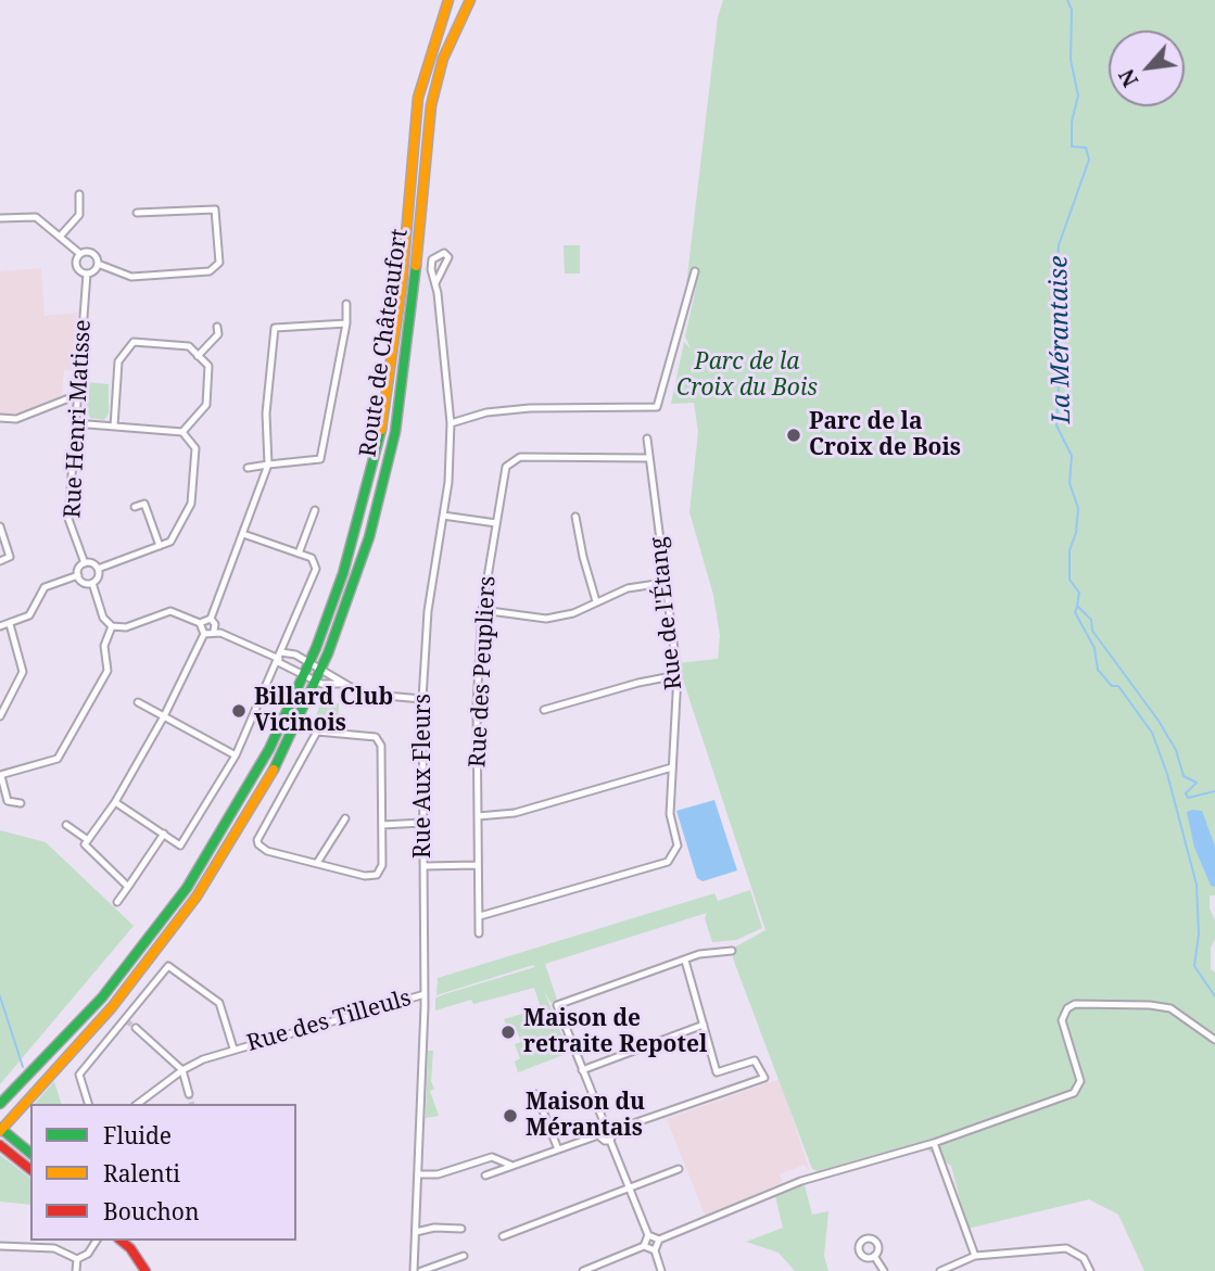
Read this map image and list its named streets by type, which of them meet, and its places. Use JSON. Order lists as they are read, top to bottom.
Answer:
{
  "streets": {
    "main road": ["Route de Châteaufort"],
    "street": [
      "Rue Henri Matisse",
      "Rue de l'Étang",
      "Rue des Peupliers",
      "Rue Aux Fleurs",
      "Rue des Tilleuls"
    ]
  },
  "crossings": [
    ["Rue de l'Étang", "Rue des Peupliers"],
    ["Rue Aux Fleurs", "Rue des Tilleuls"]
  ],
  "water": ["La Mérantaise"],
  "parks": ["Parc de la Croix du Bois"],
  "places": [
    "Parc de la Croix de Bois",
    "Billard Club Vicinois",
    "Maison de retraite Repotel",
    "Maison du Mérantais"
  ],
  "legend": ["Fluide", "Ralenti", "Bouchon"],
  "north": "bottom left"
}
